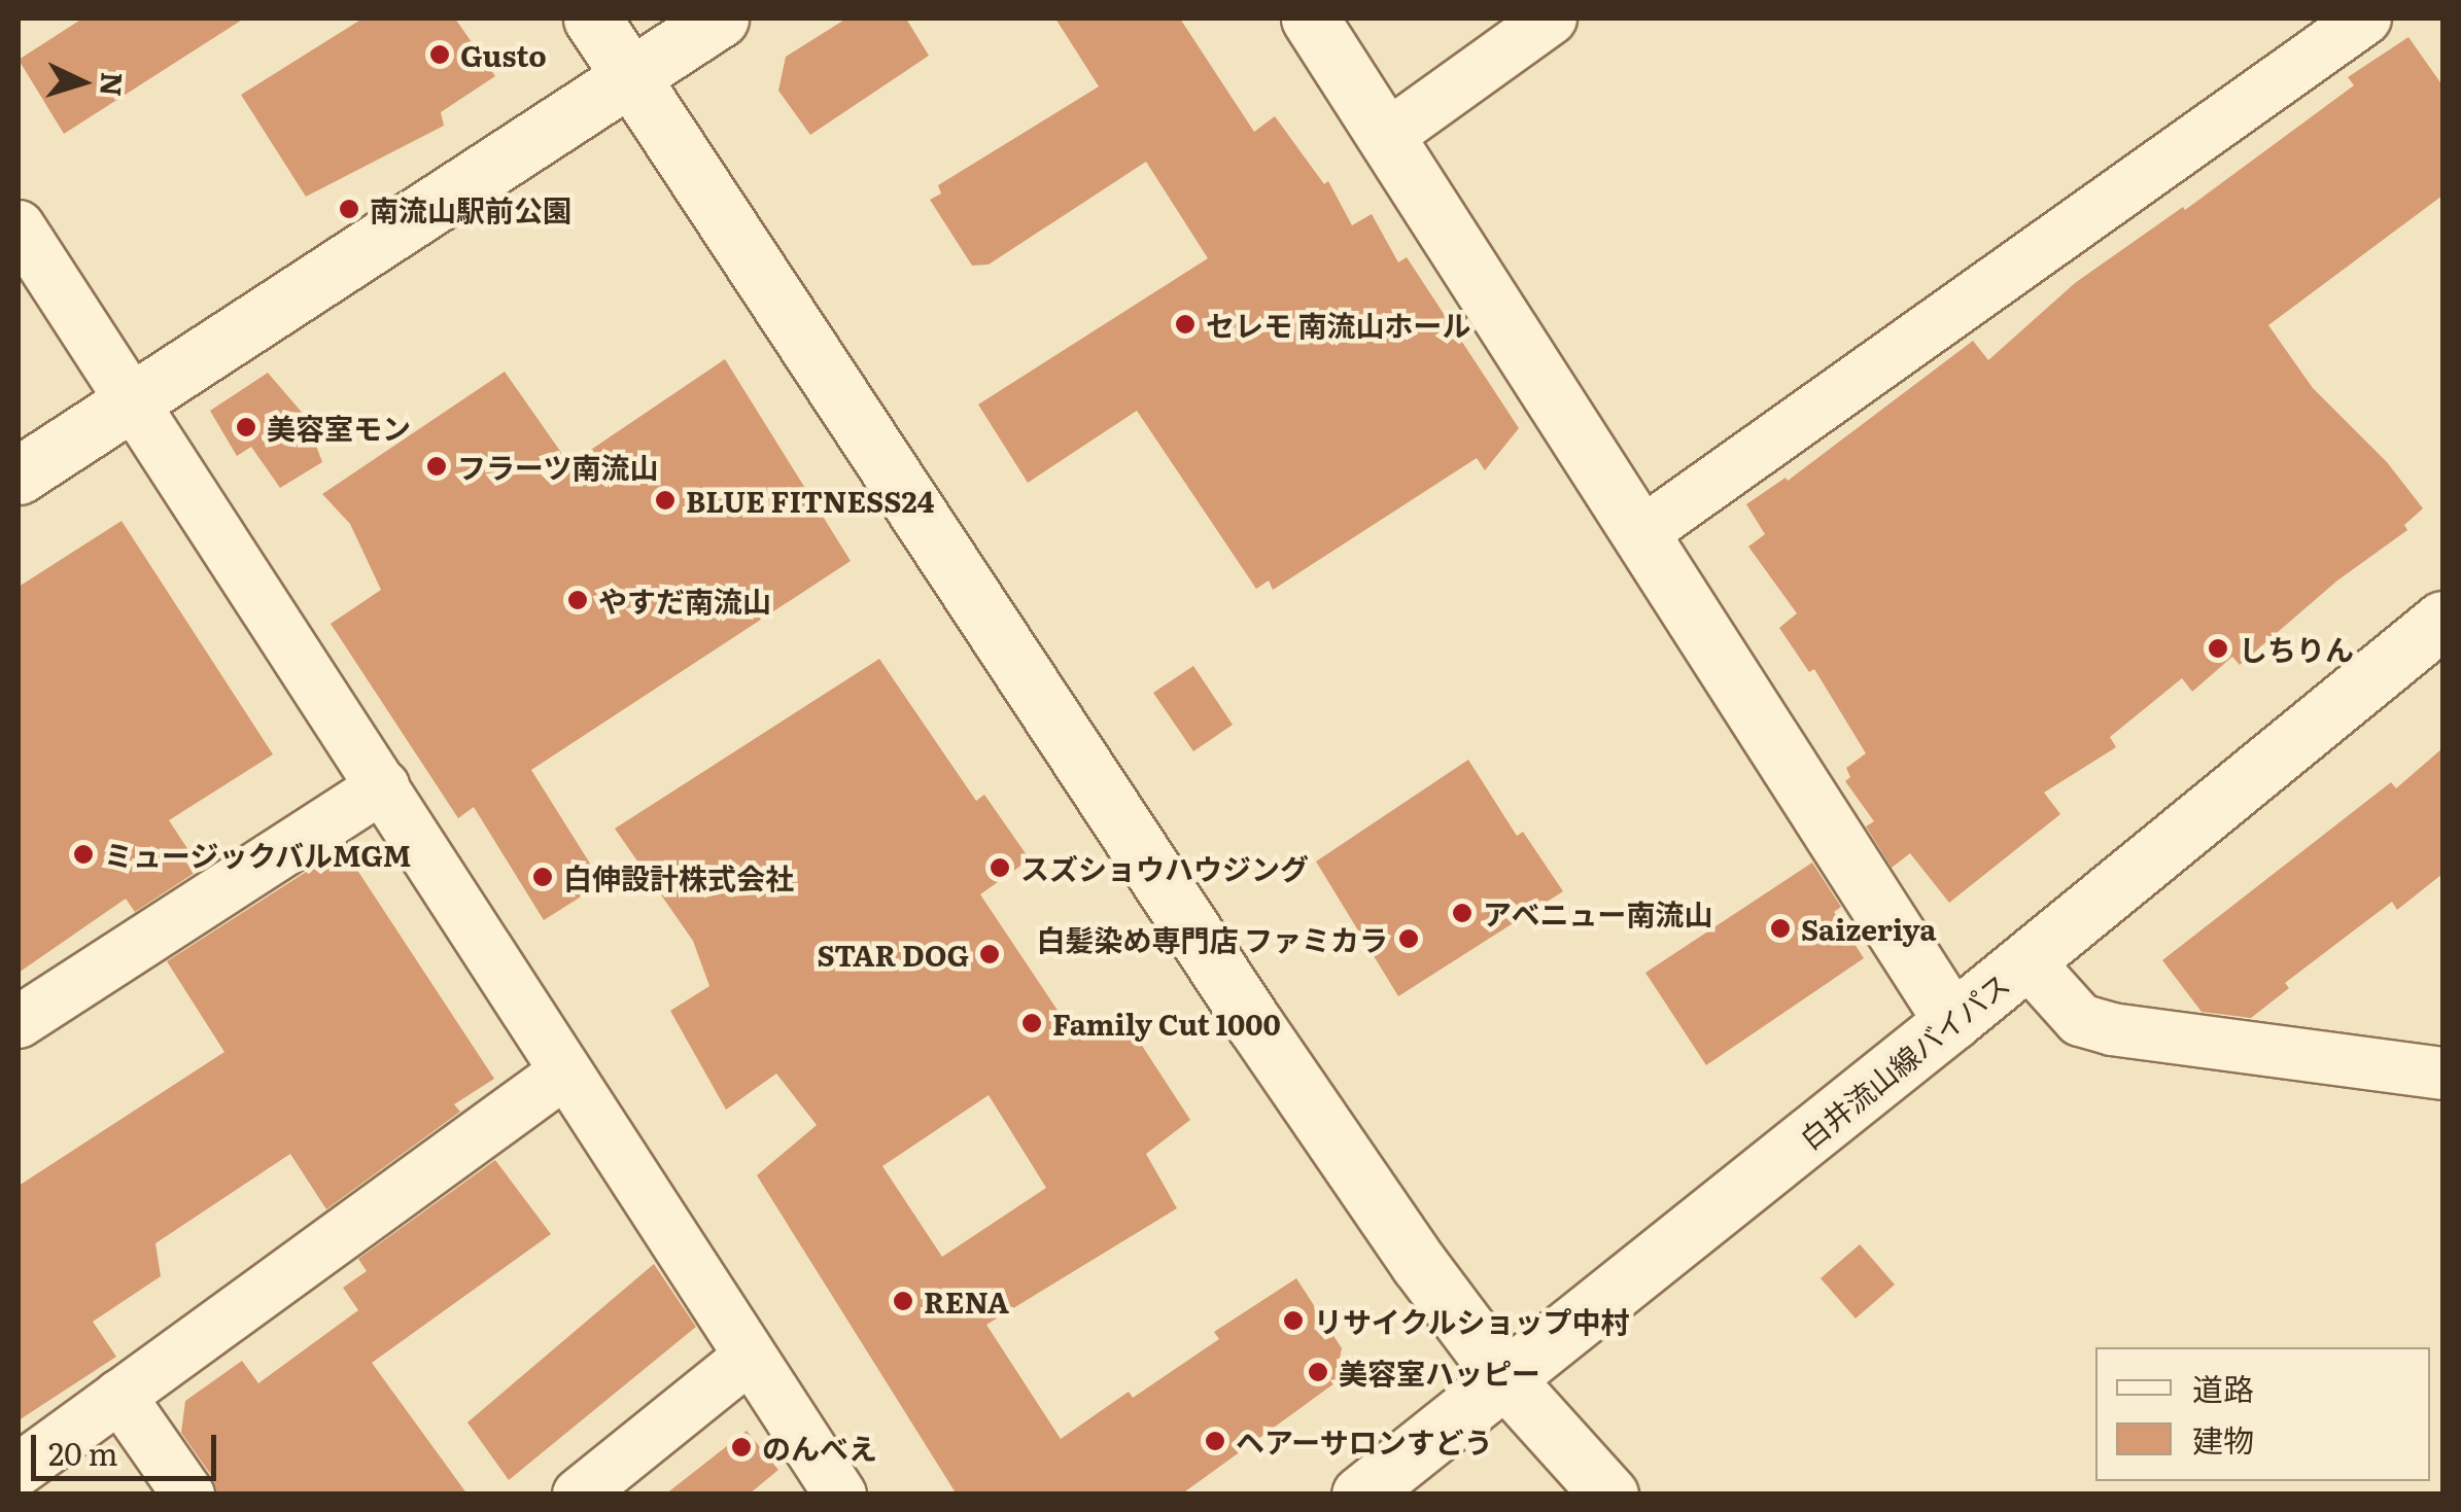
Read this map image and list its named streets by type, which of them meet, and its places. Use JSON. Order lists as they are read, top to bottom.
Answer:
{
  "streets": {
    "street": ["白井流山線バイパス"]
  },
  "places": [
    "Gusto",
    "南流山駅前公園",
    "セレモ 南流山ホール",
    "美容室モン",
    "フラーツ南流山",
    "BLUE FITNESS24",
    "やすだ南流山",
    "しちりん",
    "ミュージックバルMGM",
    "スズショウハウジング",
    "白伸設計株式会社",
    "アベニュー南流山",
    "Saizeriya",
    "白髪染め専門店 ファミカラ",
    "STAR DOG",
    "Family Cut 1000",
    "RENA",
    "リサイクルショップ中村",
    "美容室ハッピー",
    "ヘアーサロンすどう",
    "のんべえ"
  ],
  "legend": ["道路", "建物"],
  "scale_bar": "20 m",
  "north": "right"
}
